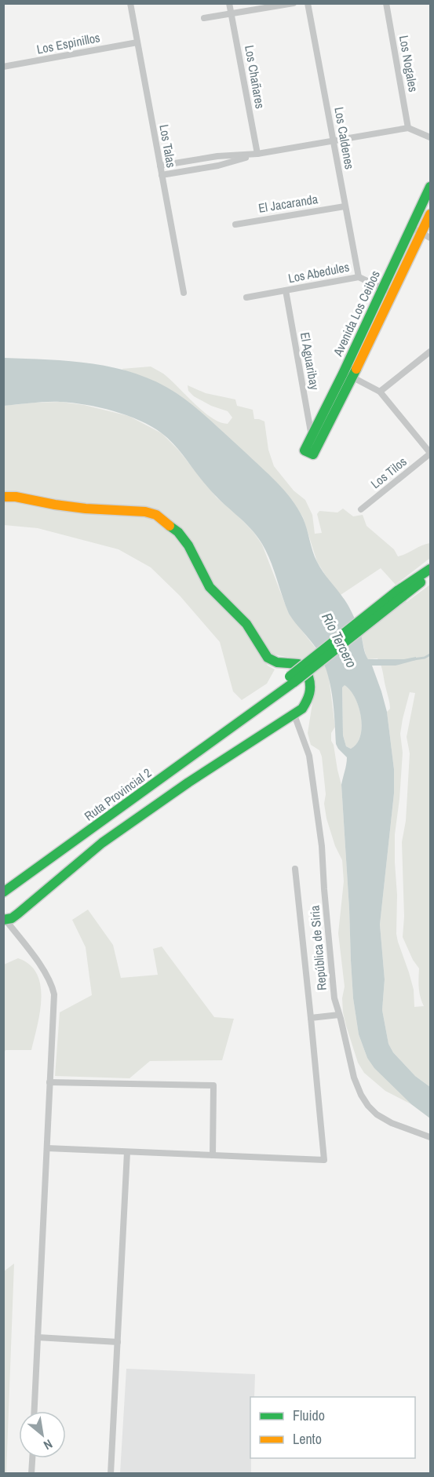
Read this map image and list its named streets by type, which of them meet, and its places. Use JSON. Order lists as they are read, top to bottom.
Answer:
{
  "streets": {
    "street": [
      "Los Espinillos",
      "Los Nogales",
      "Los Chañares",
      "Los Caldenes",
      "Los Talas",
      "El Jacaranda",
      "Los Abedules",
      "Avenida Los Ceibos",
      "El Aguaribay",
      "Los Tilos",
      "Ruta Provincial 2",
      "República de Siria"
    ]
  },
  "crossings": [
    ["Los Espinillos", "Los Talas"],
    ["Los Caldenes", "El Jacaranda"],
    ["Los Caldenes", "Los Abedules"],
    ["Los Abedules", "Avenida Los Ceibos"],
    ["Los Abedules", "El Aguaribay"],
    ["Avenida Los Ceibos", "El Aguaribay"]
  ],
  "water": ["Río Tercero"],
  "legend": ["Fluido", "Lento"],
  "north": "bottom right"
}
